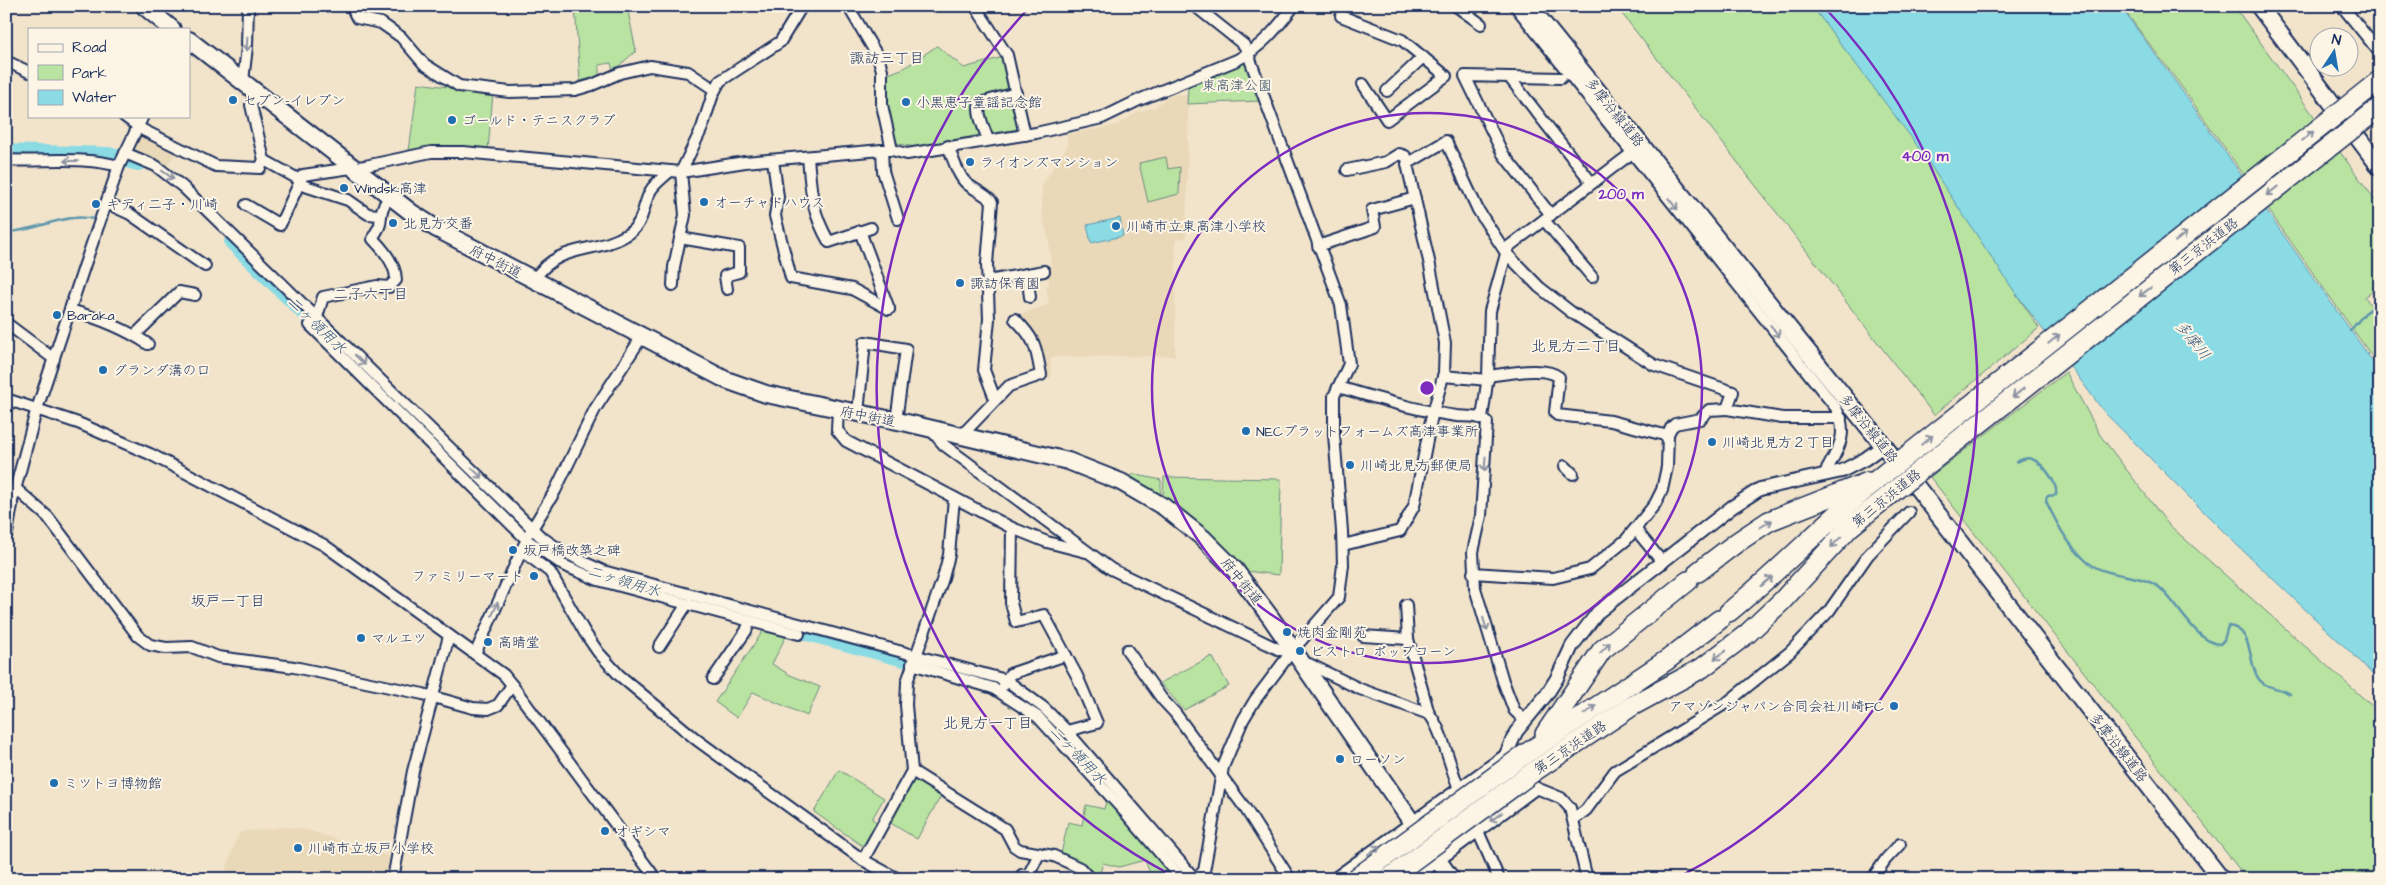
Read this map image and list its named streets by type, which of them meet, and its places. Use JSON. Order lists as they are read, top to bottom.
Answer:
{
  "streets": {
    "highway": ["第三京浜道路"],
    "main road": ["多摩沿線道路", "府中街道"]
  },
  "districts": [
    "諏訪三丁目",
    "二子六丁目",
    "北見方二丁目",
    "坂戸一丁目",
    "北見方一丁目"
  ],
  "water": ["二ヶ領用水", "多摩川"],
  "parks": ["東高津公園"],
  "places": [
    "セブン-イレブン",
    "小黒恵子童謡記念館",
    "ゴールド・テニスクラブ",
    "ライオンズマンション",
    "Windsk高津",
    "オーチャドハウス",
    "キディ二子・川崎",
    "北見方交番",
    "川崎市立東高津小学校",
    "諏訪保育園",
    "Baraka",
    "グランダ溝の口",
    "NECプラットフォームズ高津事業所",
    "川崎北見方２丁目",
    "川崎北見方郵便局",
    "坂戸橋改築之碑",
    "ファミリーマート",
    "焼肉金剛苑",
    "マルエツ",
    "高晴堂",
    "ビストロ ポップコーン",
    "アマゾンジャパン合同会社川崎FC",
    "ローソン",
    "ミツトヨ博物館",
    "オギシマ",
    "川崎市立坂戸小学校"
  ],
  "legend": ["Road", "Park", "Water"],
  "north": "top",
  "rings": ["400 m", "200 m"]
}
